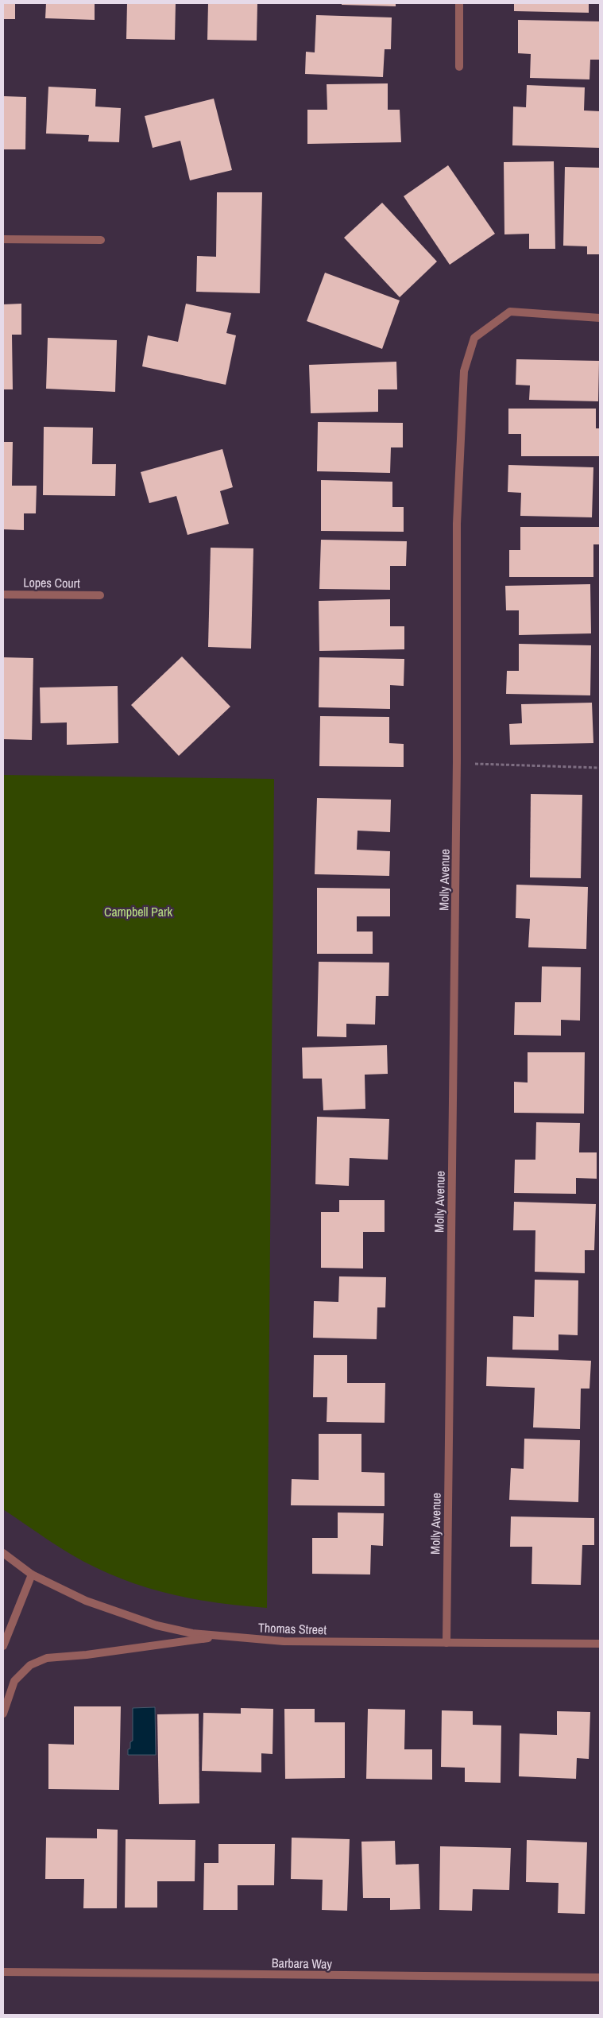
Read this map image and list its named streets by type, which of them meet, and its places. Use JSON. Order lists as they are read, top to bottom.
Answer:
{
  "streets": {
    "street": [
      "Lopes Court",
      "Molly Avenue",
      "Thomas Street",
      "Barbara Way"
    ]
  },
  "crossings": [
    ["Molly Avenue", "Thomas Street"]
  ],
  "parks": ["Campbell Park"]
}
